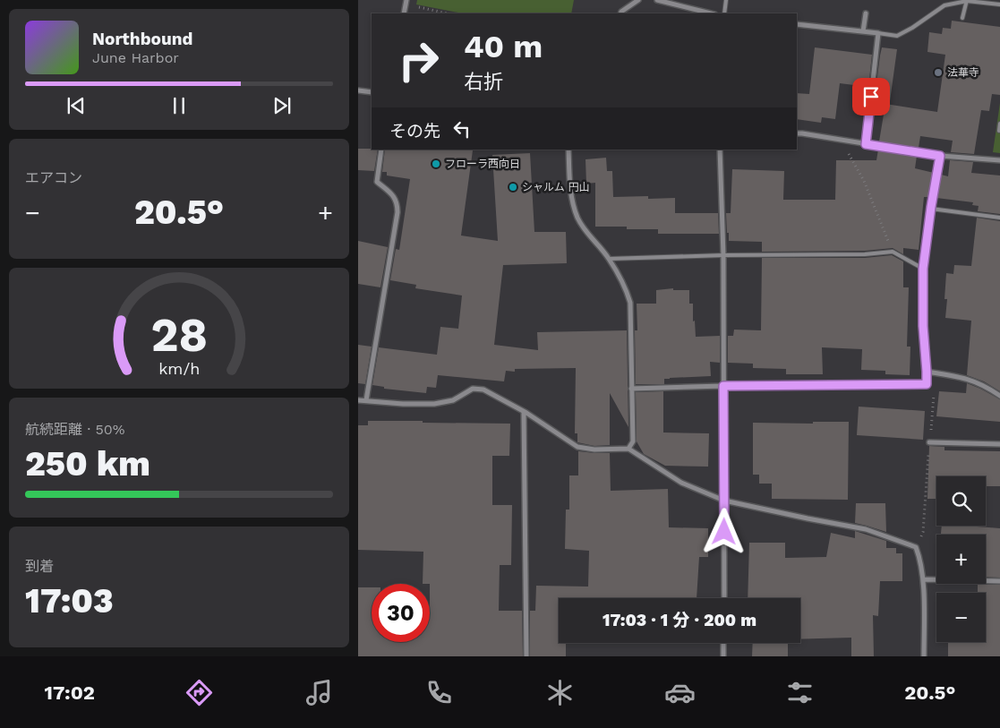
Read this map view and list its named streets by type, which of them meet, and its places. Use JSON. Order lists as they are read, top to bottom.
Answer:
{
  "places": ["法華寺", "フローラ西向日", "シャルム 円山"],
  "page": {
    "turn": ["40 m", "右折"],
    "song": ["Northbound", "June Harbor"],
    "then": "その先",
    "tile": [
      "エアコン",
      ["航続距離 · 50%", "250 km"],
      ["到着", "17:03"]
    ],
    "heat": ["−", "20.5°", "+"],
    "map_buttons": ["+", "−"],
    "limit": "30",
    "trip": "17:03 · 1 分 · 200 m",
    "tabs": ["17:02", "20.5°"],
    "gauge": ["28", "km/h"]
  }
}
